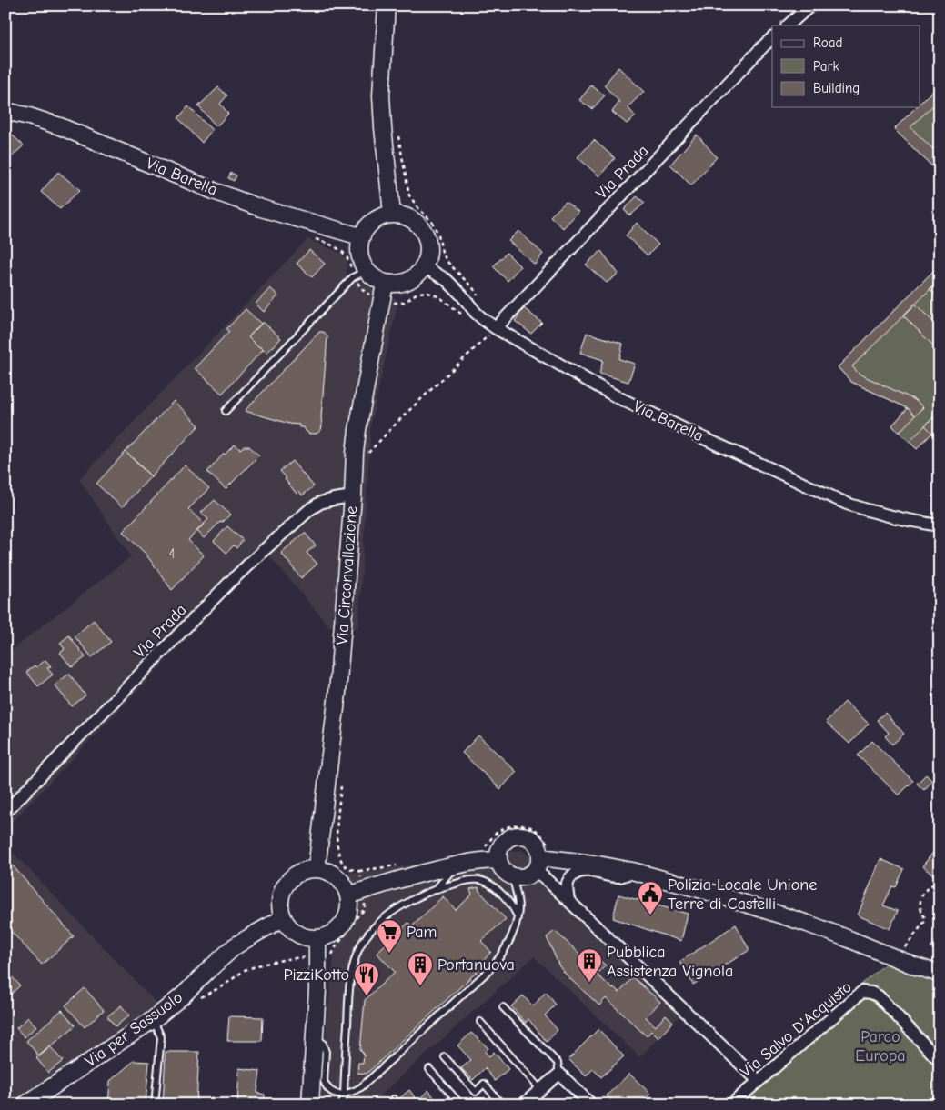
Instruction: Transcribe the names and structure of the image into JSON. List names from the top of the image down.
{
  "streets": {
    "main road": ["Via Barella", "Via Circonvallazione", "Via per Sassuolo"],
    "street": ["Via Prada", "Via Salvo D'Acquisto"]
  },
  "crossings": [
    ["Via Prada", "Via Barella"],
    ["Via Prada", "Via Circonvallazione"],
    ["Via Barella", "Via Circonvallazione"],
    ["Via Circonvallazione", "Via per Sassuolo"]
  ],
  "parks": ["Parco Europa"],
  "places": {
    "public building": ["Polizia Locale Unione Terre di Castelli"],
    "supermarket": ["Pam"],
    "building": ["Pubblica Assistenza Vignola", "Portanuova"],
    "restaurant": ["PizziKotto"]
  },
  "house_numbers": ["4"],
  "legend": ["Road", "Park", "Building"]
}
